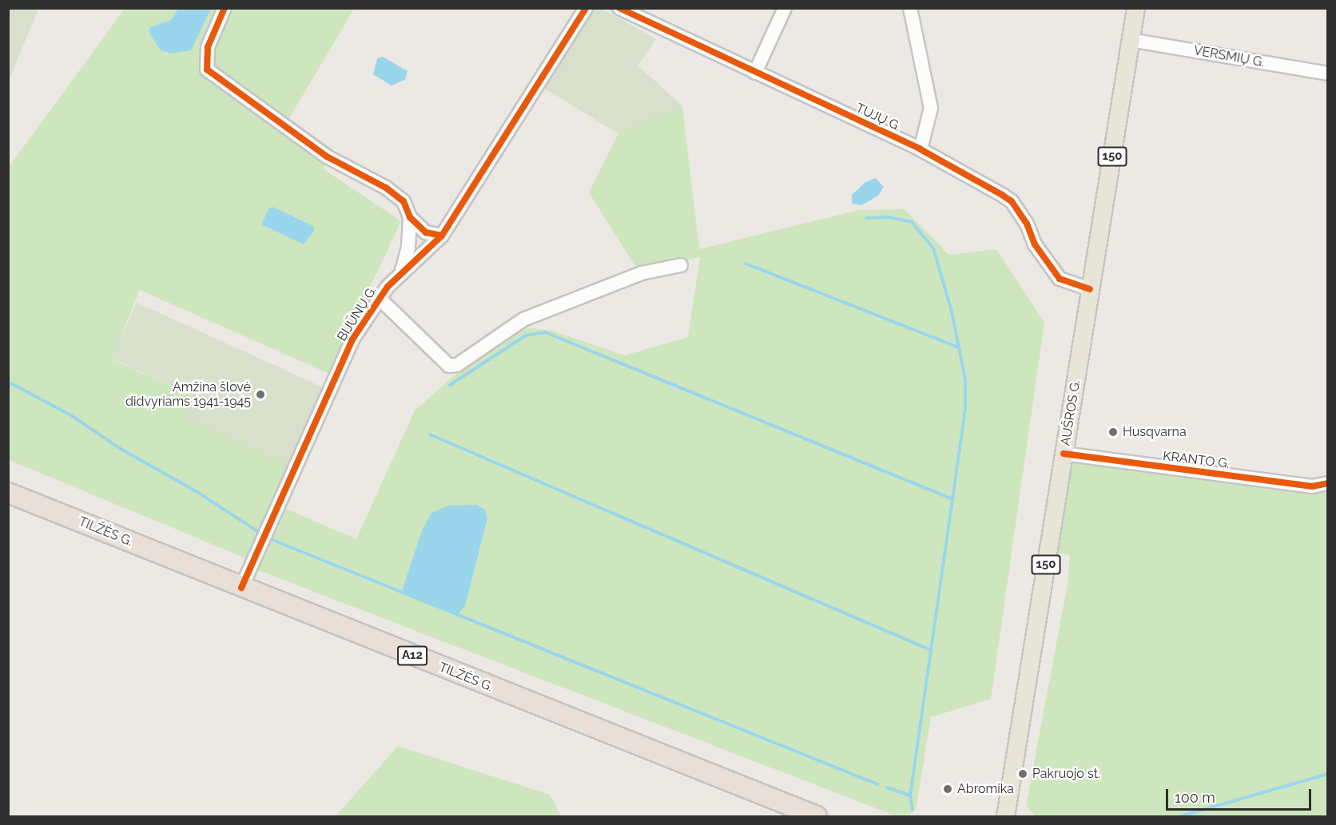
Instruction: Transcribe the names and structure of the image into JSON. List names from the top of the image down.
{
  "streets": {
    "highway": ["TILŽĖS G.", "A12"],
    "main road": ["150", "AUŠROS G."],
    "street": [
      "VERSMIŲ G.",
      "TUJŲ G.",
      "BIJŪNŲ G.",
      "KRANTO G."
    ]
  },
  "crossings": [
    ["VERSMIŲ G.", "AUŠROS G."],
    ["TUJŲ G.", "AUŠROS G."],
    ["BIJŪNŲ G.", "TILŽĖS G."],
    ["AUŠROS G.", "KRANTO G."]
  ],
  "places": [
    "Amžina šlovė didvyriams 1941-1945",
    "Husqvarna",
    "Pakruojo st.",
    "Abromika"
  ],
  "scale_bar": "100 m"
}
